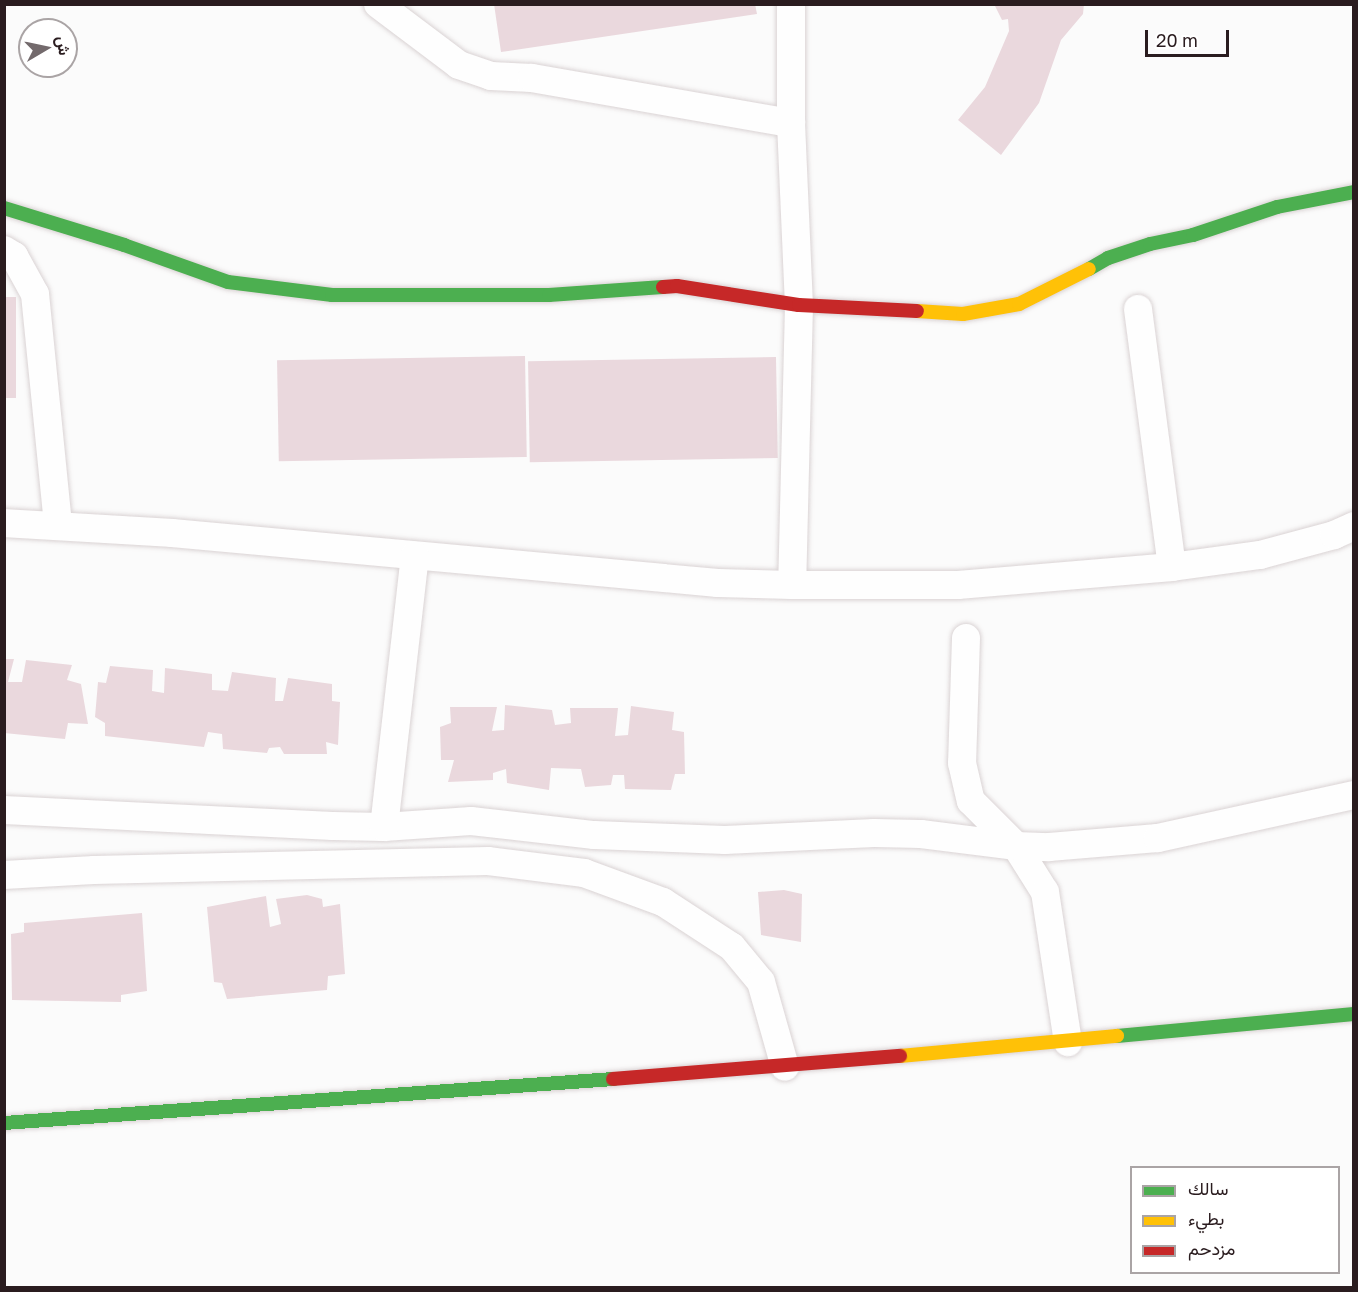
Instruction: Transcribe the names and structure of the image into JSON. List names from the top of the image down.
{
  "legend": ["سالك", "بطيء", "مزدحم"],
  "scale_bar": "20 m",
  "north": "right"
}
